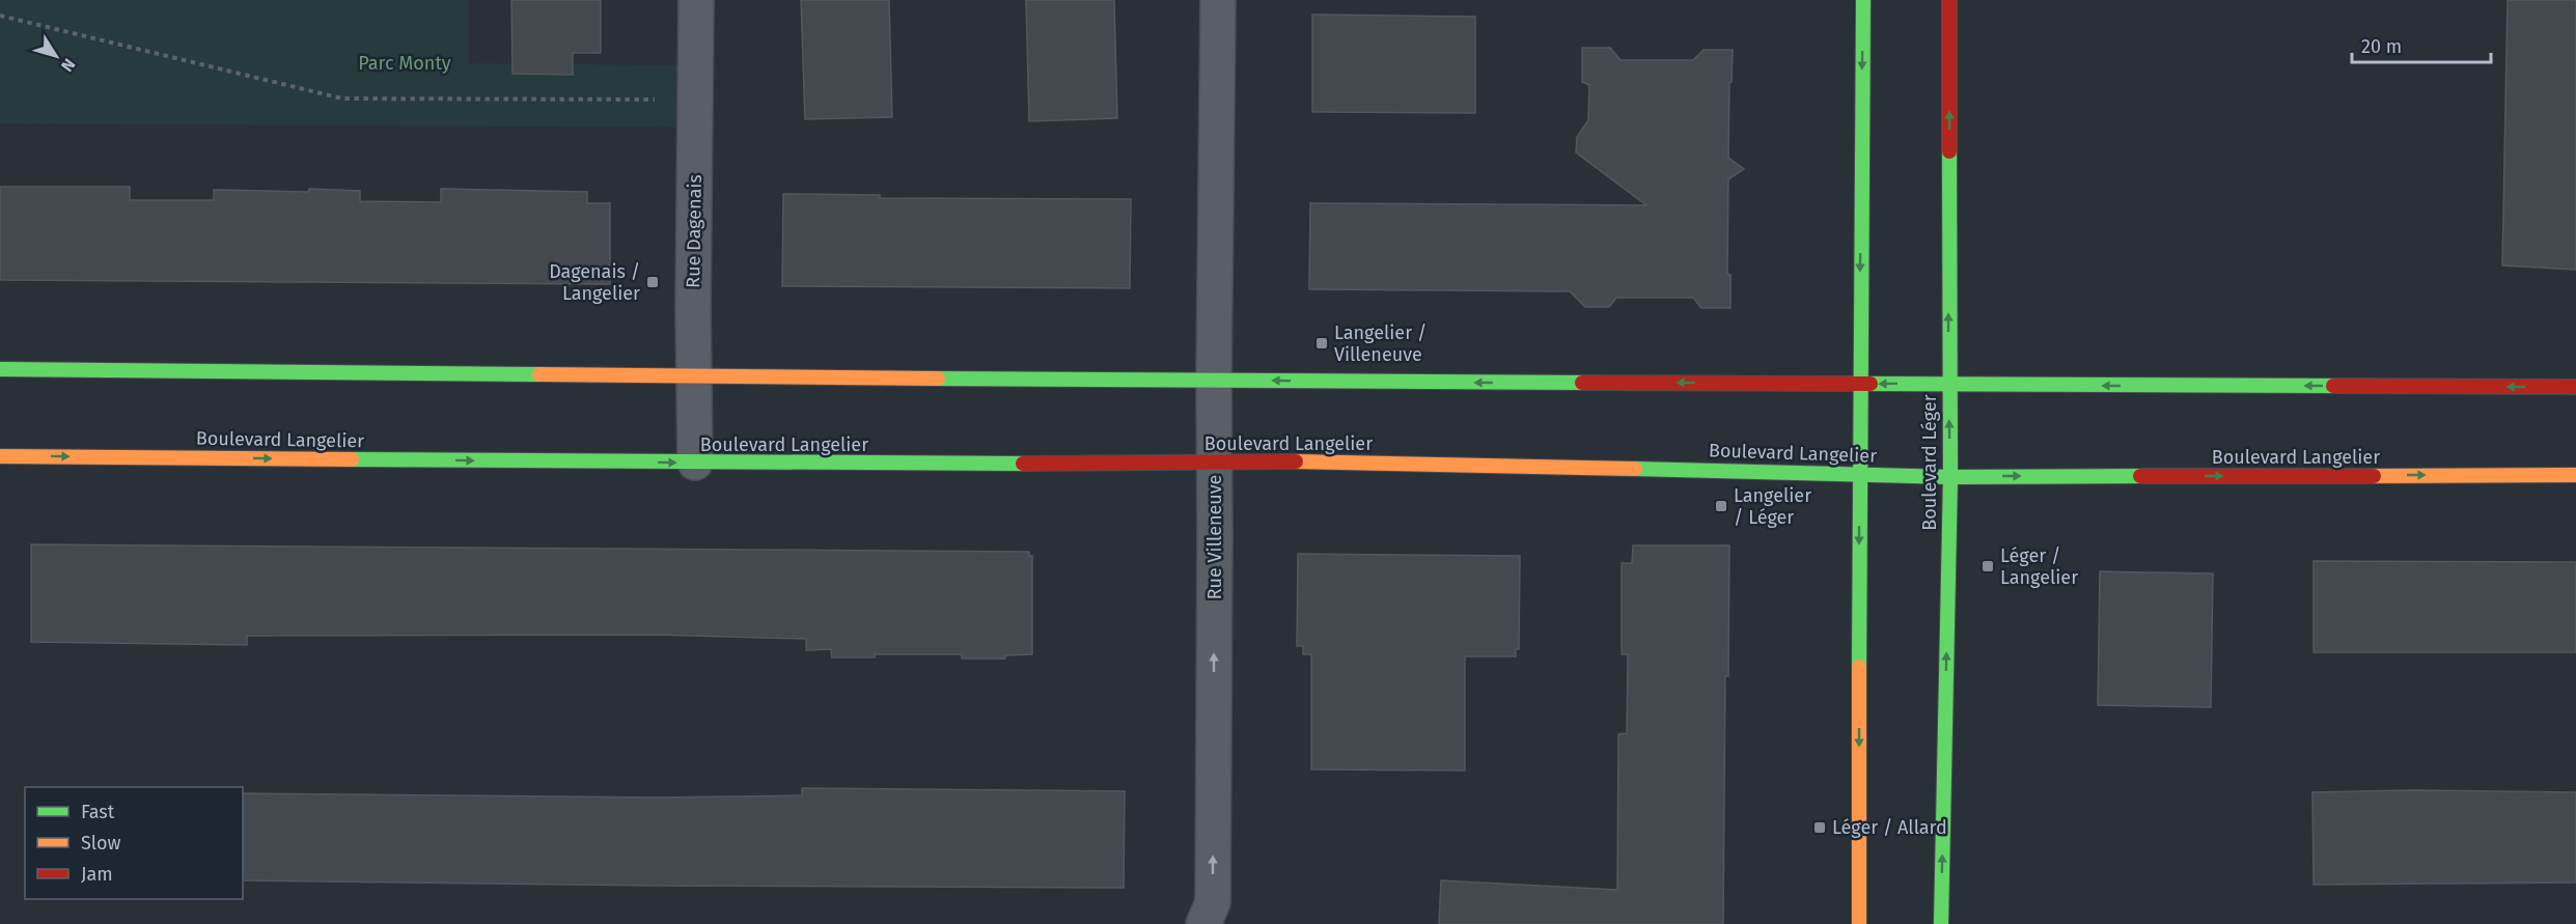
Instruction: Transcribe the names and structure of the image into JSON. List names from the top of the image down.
{
  "streets": {
    "main road": ["Boulevard Langelier", "Boulevard Léger"],
    "street": ["Rue Dagenais", "Rue Villeneuve"]
  },
  "crossings": [
    ["Rue Dagenais", "Boulevard Langelier"],
    ["Boulevard Langelier", "Boulevard Léger"],
    ["Boulevard Langelier", "Rue Villeneuve"]
  ],
  "one_way": ["Rue Villeneuve"],
  "parks": ["Parc Monty"],
  "places": {
    "transit": [
      "Dagenais / Langelier",
      "Langelier / Villeneuve",
      "Langelier / Léger",
      "Léger / Langelier",
      "Léger / Allard"
    ]
  },
  "legend": ["Fast", "Slow", "Jam"],
  "scale_bar": "20 m",
  "north": "bottom right"
}
